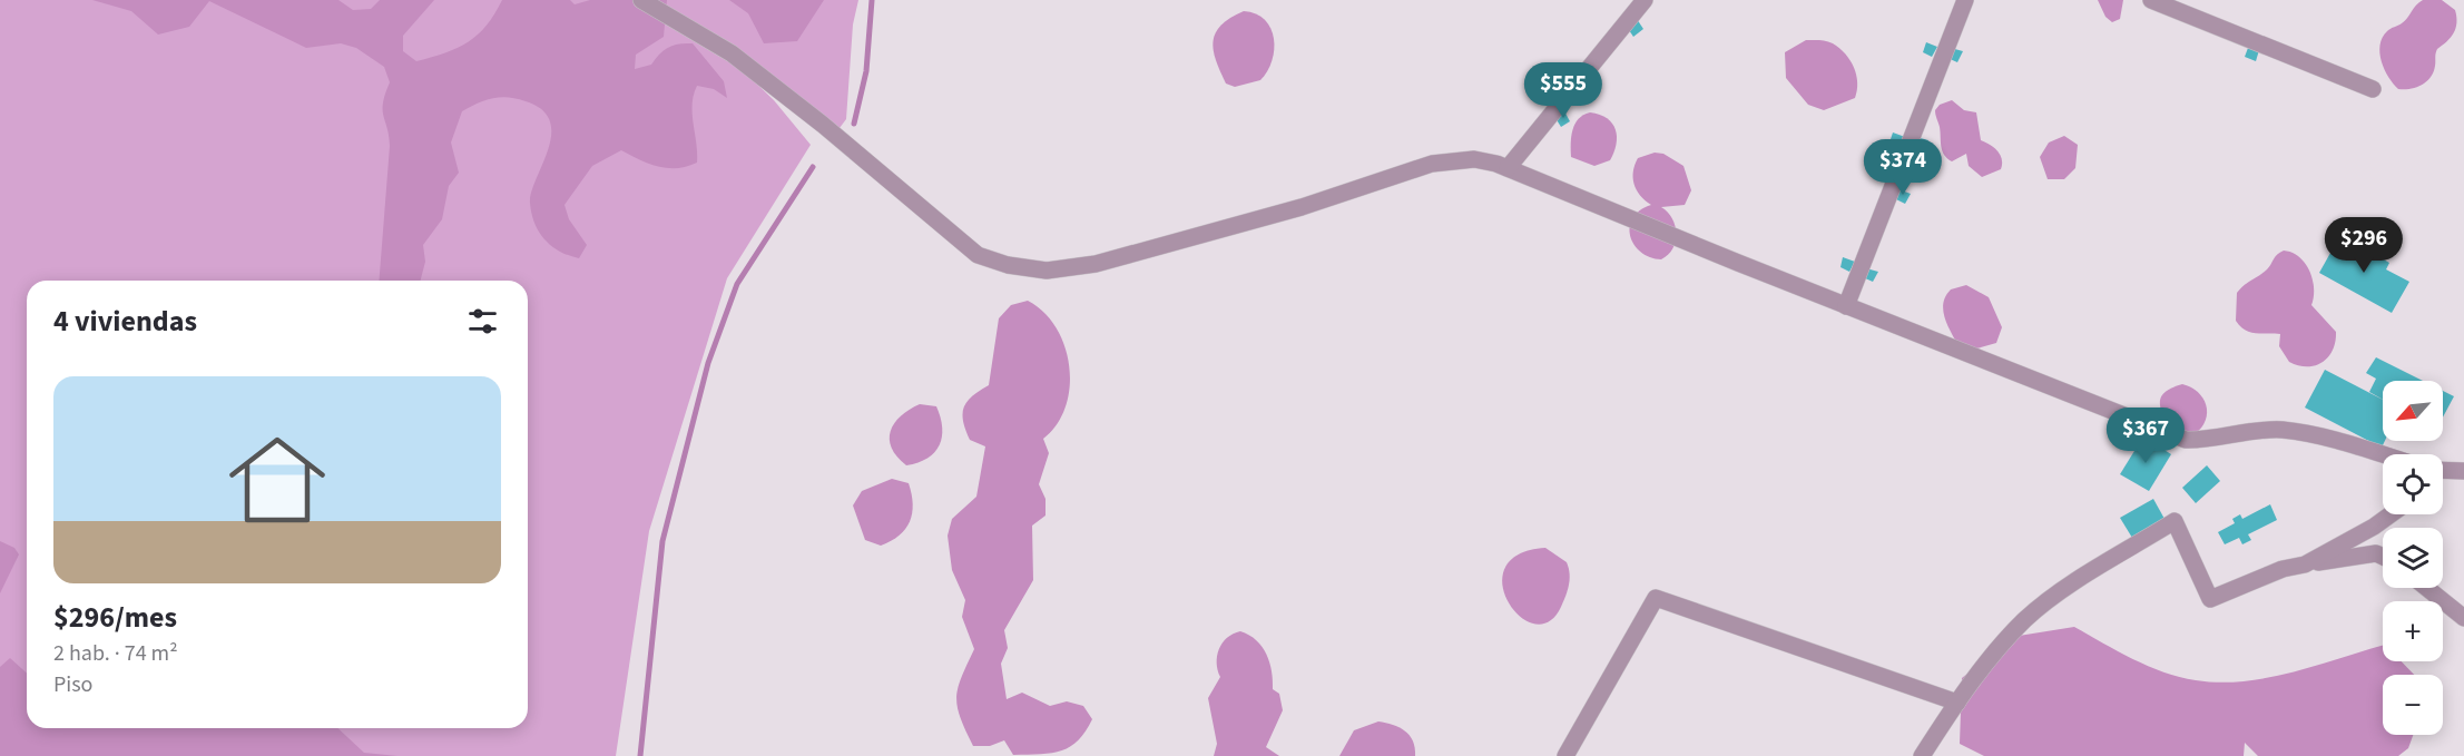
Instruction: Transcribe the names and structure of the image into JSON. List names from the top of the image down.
{
  "north": "bottom left",
  "page": {
    "price": [
      "$555",
      "$374",
      "$296",
      "$367"
    ],
    "heading": "4 viviendas",
    "list": [
      {
        "name": "$296/mes",
        "note": "2 hab. · 74 m² · Piso"
      }
    ],
    "map_buttons": ["+", "−"]
  }
}
